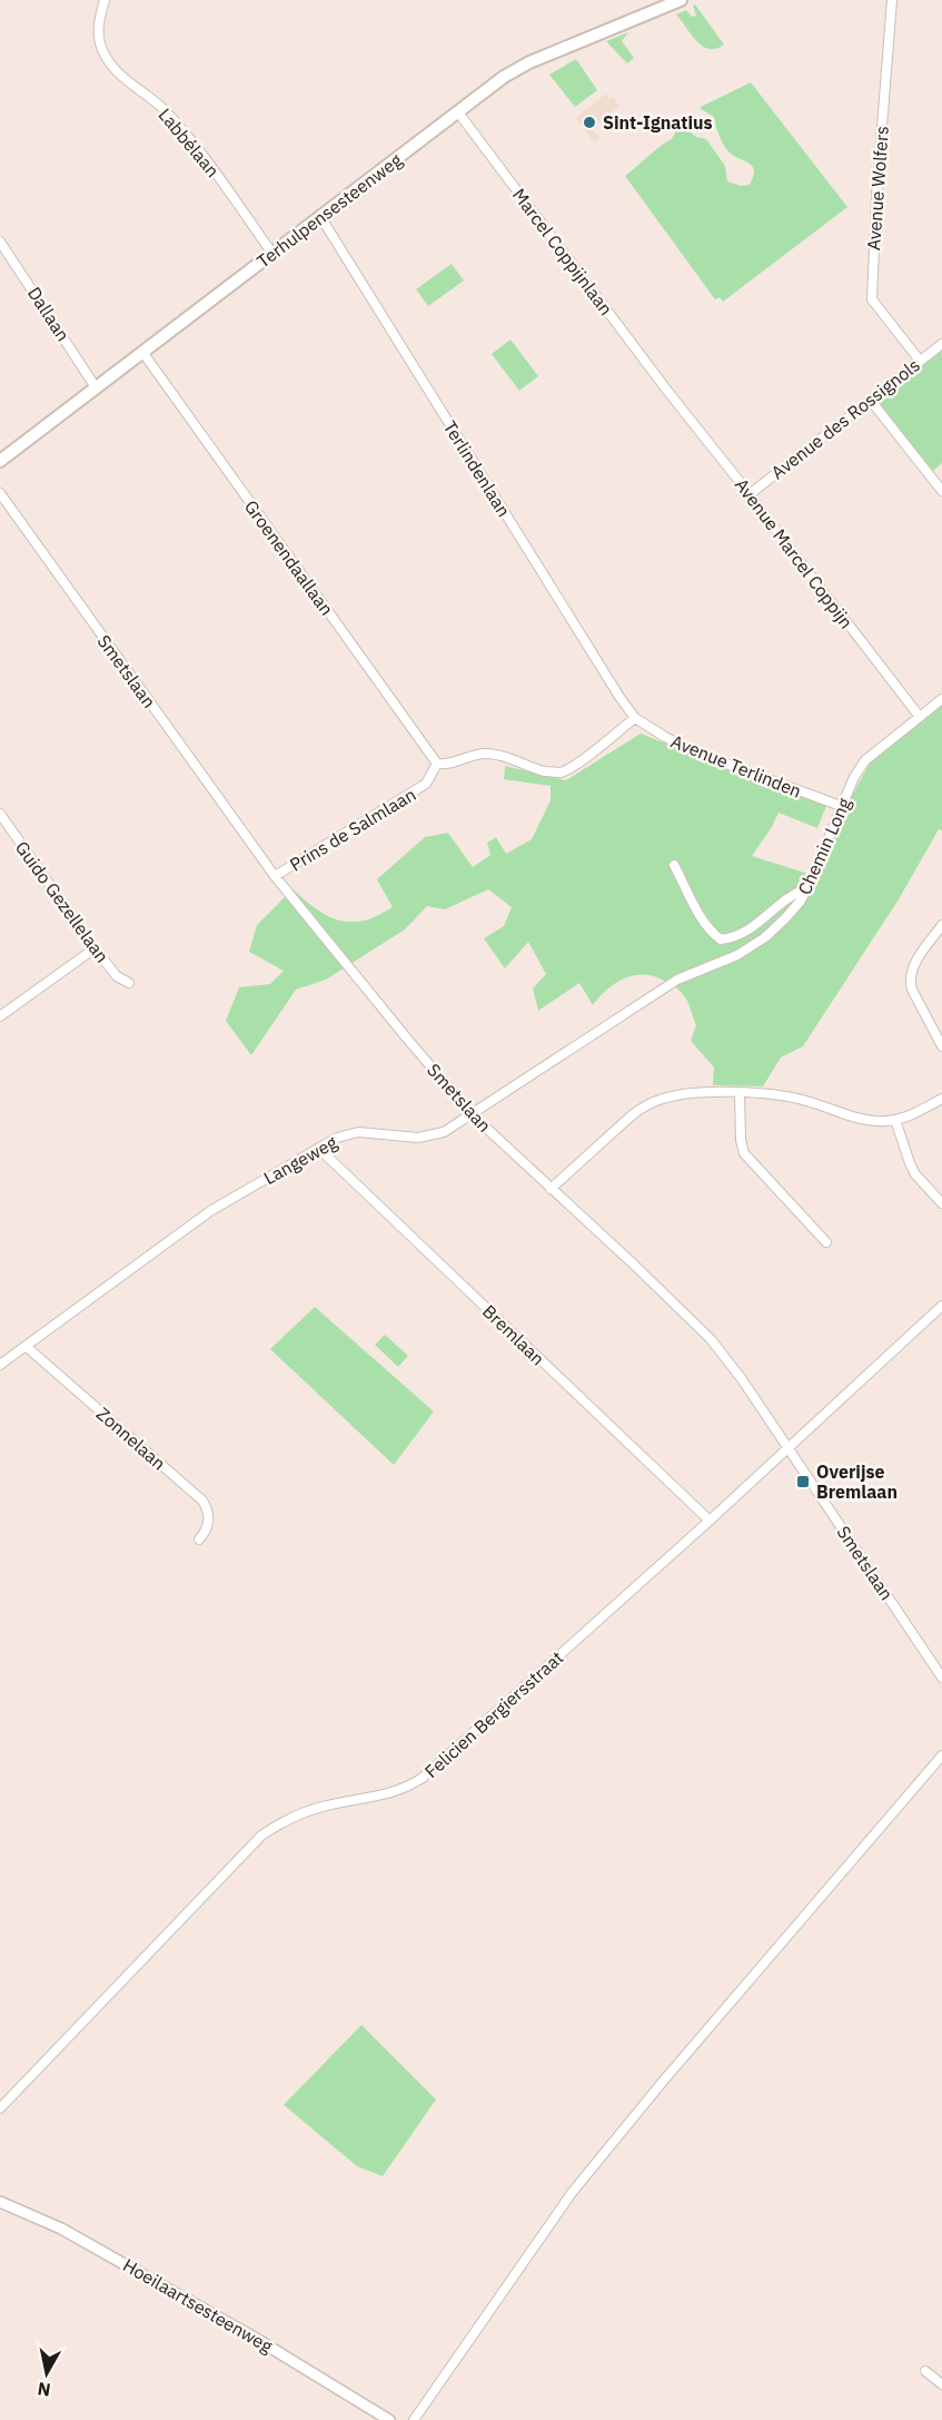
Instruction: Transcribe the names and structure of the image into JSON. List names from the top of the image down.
{
  "streets": {
    "main road": ["Terhulpensesteenweg"],
    "street": [
      "Labbélaan",
      "Avenue Wolfers",
      "Marcel Coppijnlaan",
      "Dallaan",
      "Avenue des Rossignols",
      "Terlindenlaan",
      "Avenue Marcel Coppijn",
      "Groenendaallaan",
      "Smetslaan",
      "Avenue Terlinden",
      "Prins de Salmlaan",
      "Chemin Long",
      "Guido Gezellelaan",
      "Langeweg",
      "Bremlaan",
      "Zonnelaan",
      "Felicien Bergiersstraat",
      "Hoeilaartsesteenweg"
    ]
  },
  "crossings": [
    ["Labbélaan", "Terhulpensesteenweg"],
    ["Avenue Wolfers", "Avenue des Rossignols"],
    ["Terhulpensesteenweg", "Marcel Coppijnlaan"],
    ["Terhulpensesteenweg", "Dallaan"],
    ["Terhulpensesteenweg", "Terlindenlaan"],
    ["Terhulpensesteenweg", "Groenendaallaan"],
    ["Marcel Coppijnlaan", "Avenue Marcel Coppijn"],
    ["Avenue des Rossignols", "Avenue Marcel Coppijn"],
    ["Terlindenlaan", "Avenue Terlinden"],
    ["Avenue Marcel Coppijn", "Chemin Long"],
    ["Groenendaallaan", "Prins de Salmlaan"],
    ["Smetslaan", "Prins de Salmlaan"],
    ["Smetslaan", "Langeweg"],
    ["Smetslaan", "Felicien Bergiersstraat"],
    ["Avenue Terlinden", "Chemin Long"],
    ["Chemin Long", "Langeweg"],
    ["Langeweg", "Bremlaan"],
    ["Langeweg", "Zonnelaan"],
    ["Bremlaan", "Felicien Bergiersstraat"]
  ],
  "places": {
    "other": ["Sint-Ignatius"],
    "transit": ["Overijse Bremlaan"]
  },
  "north": "bottom"
}
